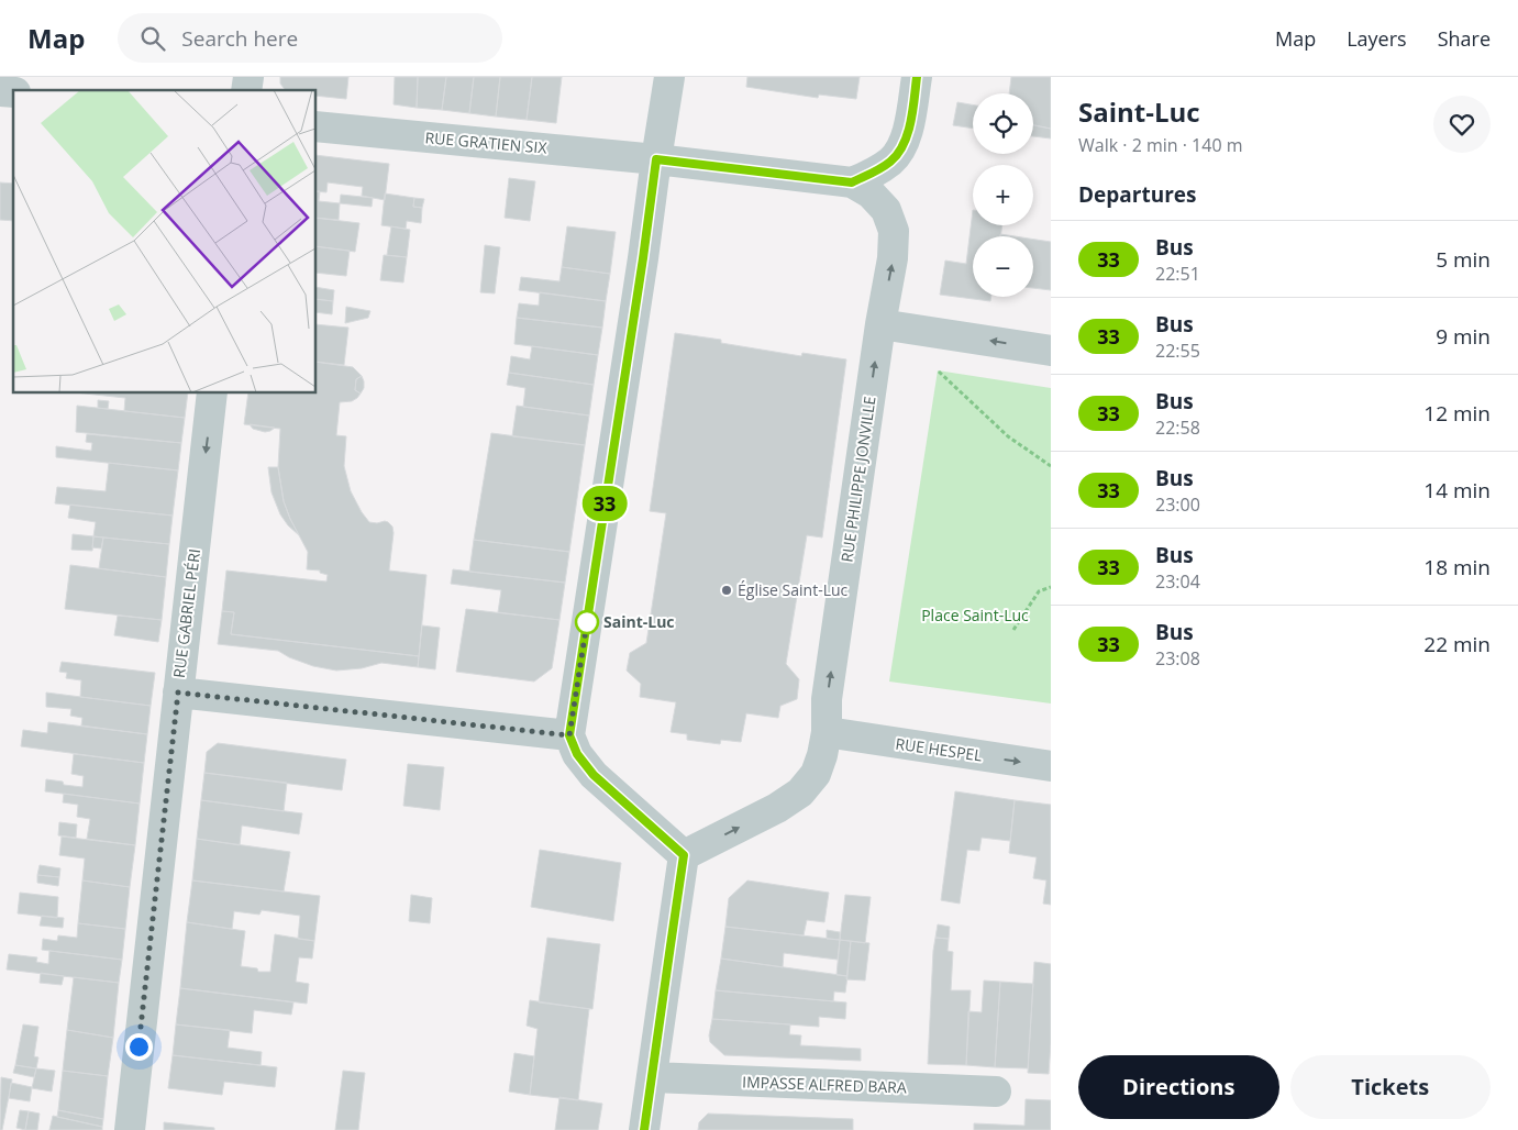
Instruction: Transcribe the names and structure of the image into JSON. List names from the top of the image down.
{
  "streets": {
    "street": [
      "RUE GRATIEN SIX",
      "RUE PHILIPPE JONVILLE",
      "RUE GABRIEL PÉRI",
      "RUE HESPEL",
      "IMPASSE ALFRED BARA"
    ]
  },
  "crossings": [
    ["RUE GRATIEN SIX", "RUE PHILIPPE JONVILLE"],
    ["RUE PHILIPPE JONVILLE", "RUE HESPEL"]
  ],
  "one_way": ["RUE GABRIEL PÉRI", "RUE HESPEL"],
  "parks": ["Place Saint-Luc"],
  "places": ["Église Saint-Luc", "Saint-Luc"],
  "lines": ["bus line 33"],
  "page": {
    "header": "Map",
    "search": "Search here",
    "nav": ["Map", "Layers", "Share"],
    "on_map": "33",
    "heading": [
      ["Saint-Luc", "Walk · 2 min · 140 m"],
      "Departures"
    ],
    "map_buttons": ["+", "−"],
    "list": [
      {
        "mark": "33",
        "name": "Bus",
        "note": "22:51",
        "value": "5 min"
      },
      {
        "mark": "33",
        "name": "Bus",
        "note": "22:55",
        "value": "9 min"
      },
      {
        "mark": "33",
        "name": "Bus",
        "note": "22:58",
        "value": "12 min"
      },
      {
        "mark": "33",
        "name": "Bus",
        "note": "23:00",
        "value": "14 min"
      },
      {
        "mark": "33",
        "name": "Bus",
        "note": "23:04",
        "value": "18 min"
      },
      {
        "mark": "33",
        "name": "Bus",
        "note": "23:08",
        "value": "22 min"
      }
    ],
    "buttons": ["Directions", "Tickets"]
  }
}
